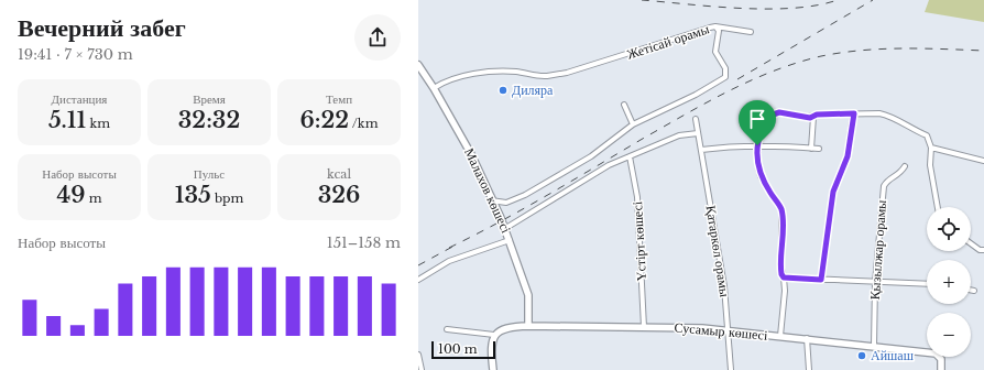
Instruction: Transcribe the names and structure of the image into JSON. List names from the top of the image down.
{
  "streets": {
    "main road": ["Малахов көшесі", "Сусамыр көшесі"],
    "street": [
      "Жетісай орамы",
      "Үстірт көшесі",
      "Қызылжар орамы",
      "Қатаркөл орамы"
    ]
  },
  "crossings": [
    ["Жетісай орамы", "Малахов көшесі"],
    ["Малахов көшесі", "Сусамыр көшесі"],
    ["Үстірт көшесі", "Сусамыр көшесі"],
    ["Қызылжар орамы", "Сусамыр көшесі"],
    ["Қатаркөл орамы", "Сусамыр көшесі"]
  ],
  "places": ["Диляра", "Айшаш"],
  "scale_bar": "100 m",
  "page": {
    "heading": ["Вечерний забег", "19:41 · 7 × 730 m"],
    "stats": [
      ["Дистанция", "5.11 km"],
      ["Время", "32:32"],
      ["Темп", "6:22 /km"],
      ["Набор высоты", "49 m"],
      ["Пульс", "135 bpm"],
      ["kcal", "326"]
    ],
    "map_buttons": ["+", "−"],
    "chart": ["Набор высоты", "151–158 m"],
    "scale": "100 m"
  }
}
